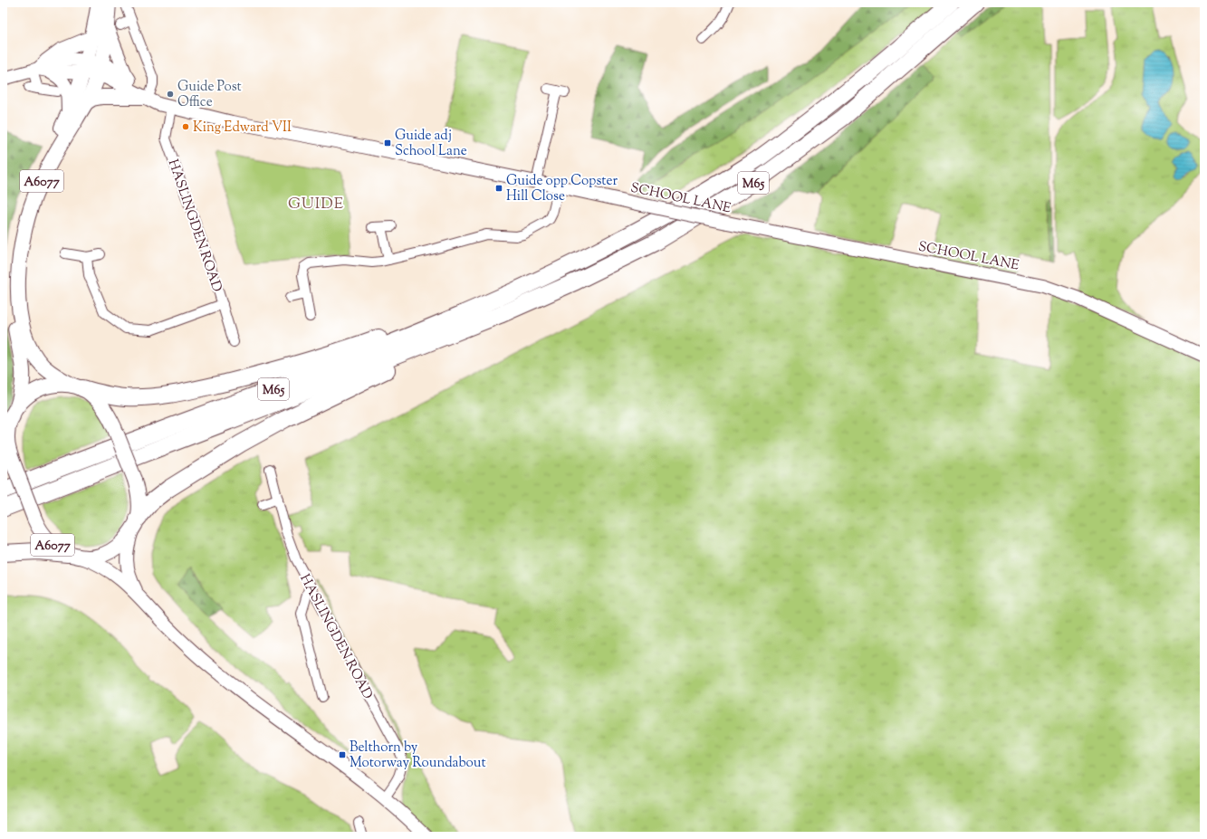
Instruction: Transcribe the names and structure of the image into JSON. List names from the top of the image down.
{
  "streets": {
    "highway": ["A6077", "M65"],
    "main road": ["SCHOOL LANE"],
    "street": ["HASLINGDEN ROAD"]
  },
  "crossings": [
    ["A6077", "SCHOOL LANE"],
    ["SCHOOL LANE", "HASLINGDEN ROAD"]
  ],
  "districts": ["GUIDE"],
  "places": {
    "other": ["Guide Post Office", "King Edward VII"],
    "transit": ["Guide adj School Lane", "Guide opp Copster Hill Close", "Belthorn by Motorway Roundabout"]
  }
}
